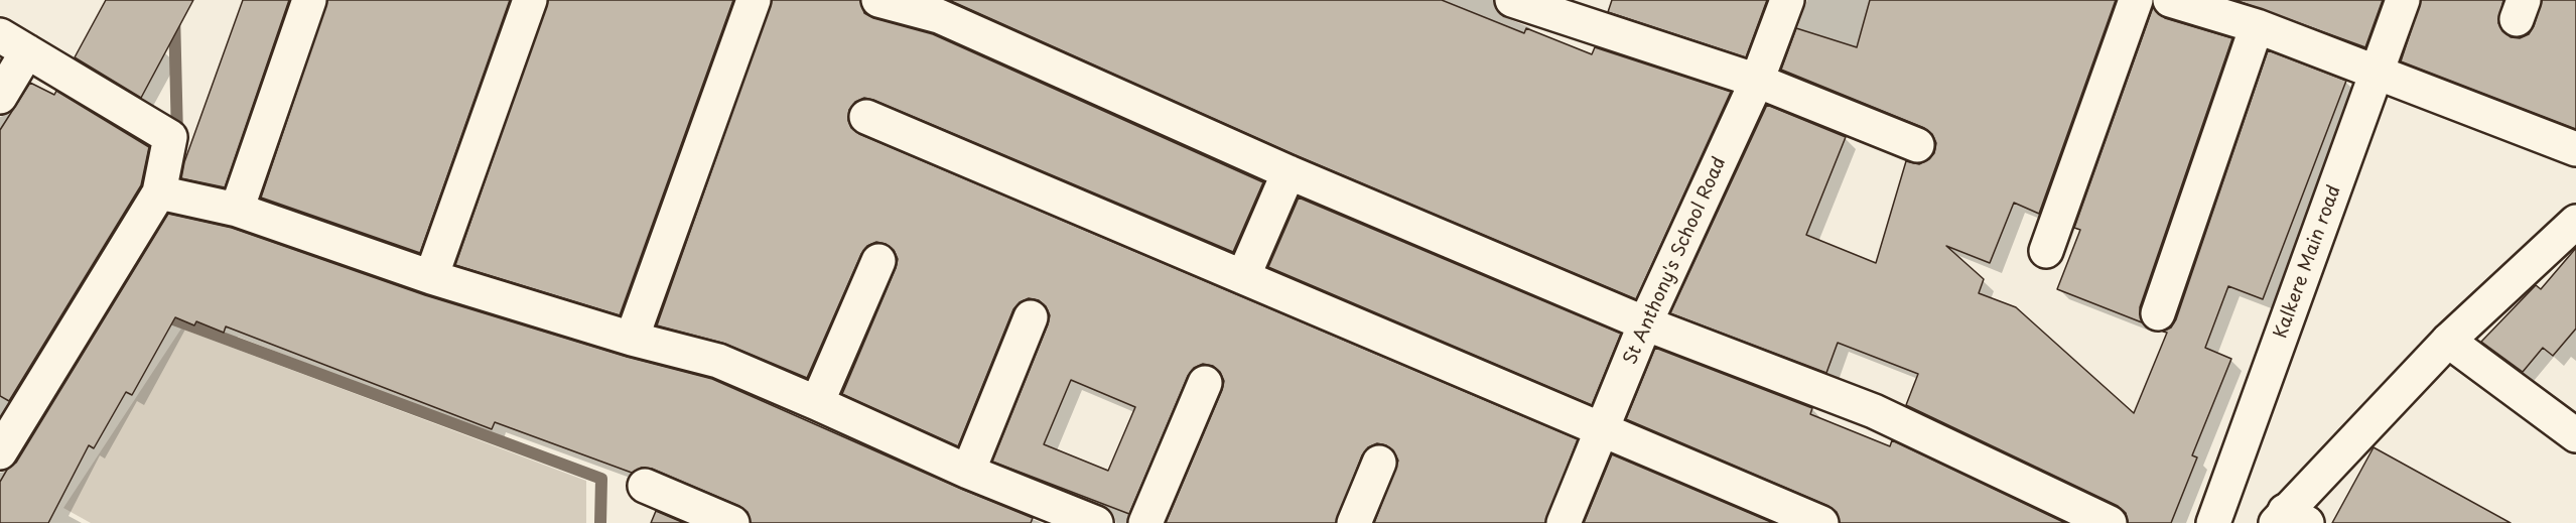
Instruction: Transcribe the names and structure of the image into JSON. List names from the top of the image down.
{
  "streets": {
    "street": ["St Anthony's School Road", "Kalkere Main road"]
  }
}
